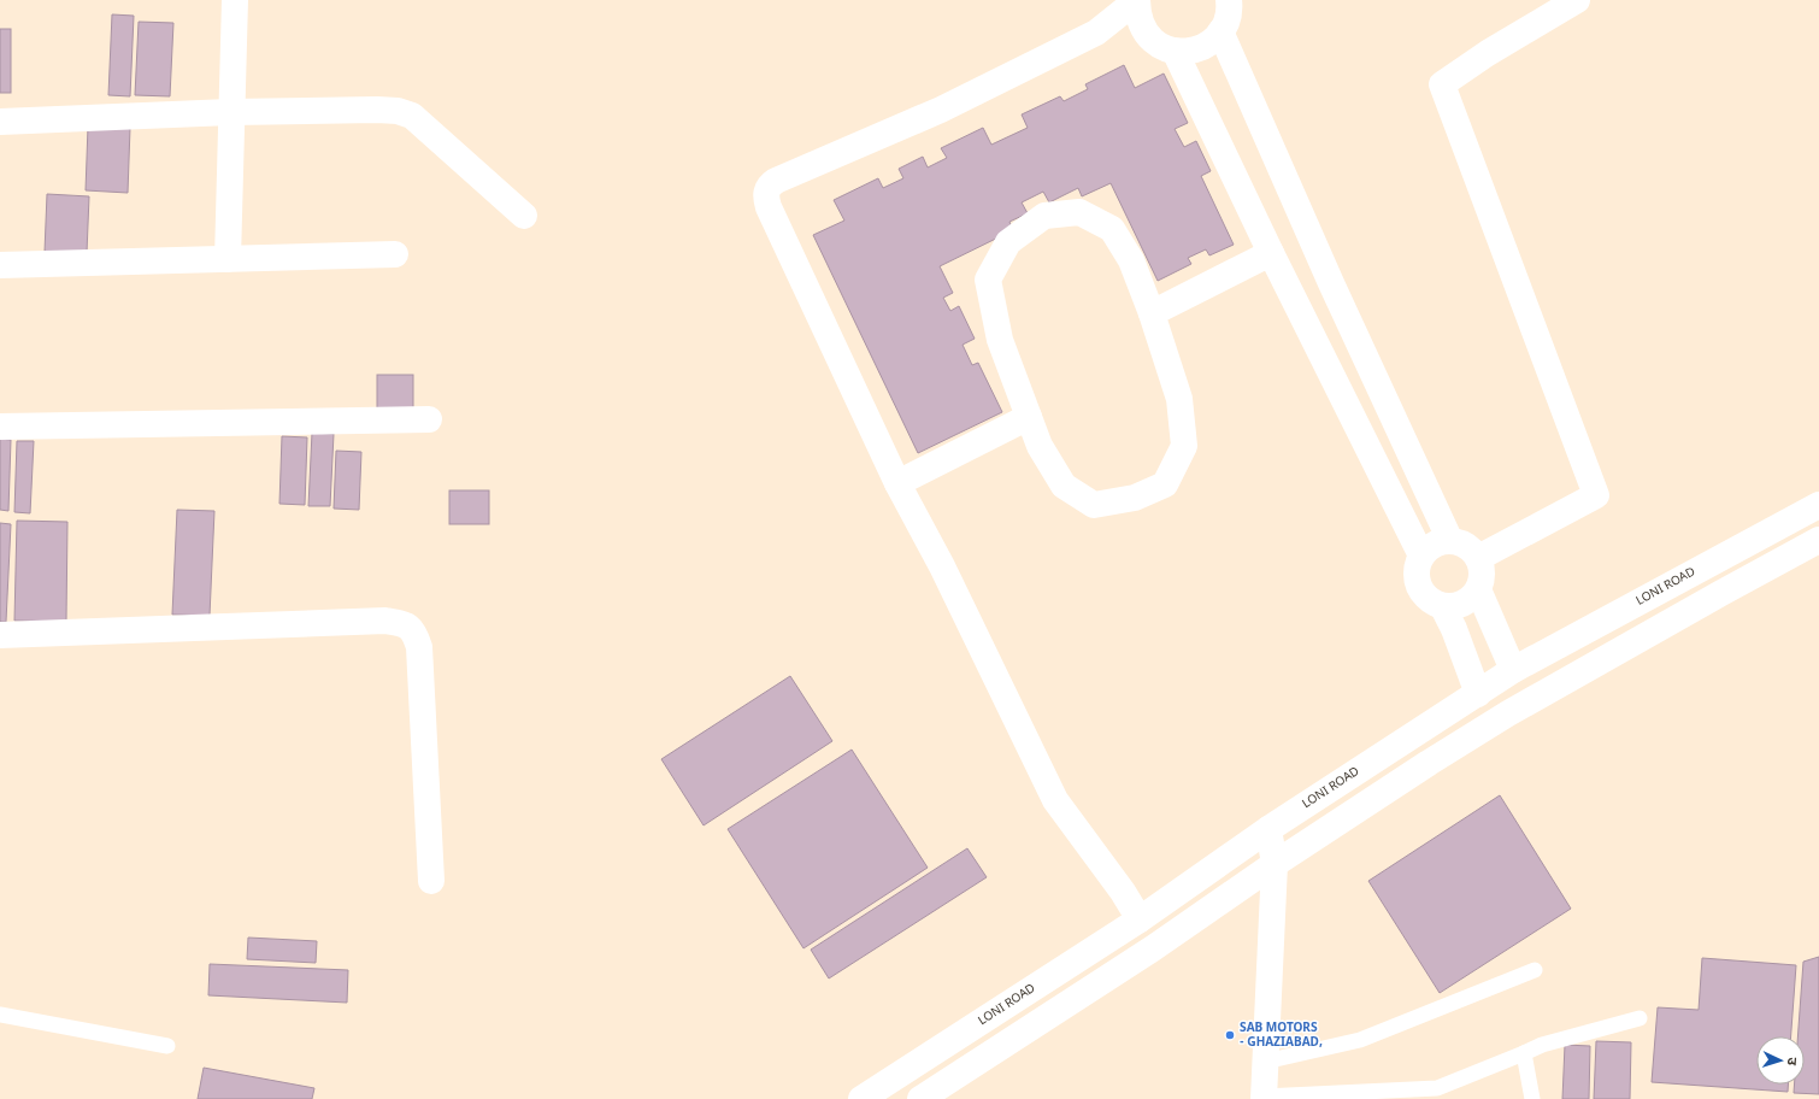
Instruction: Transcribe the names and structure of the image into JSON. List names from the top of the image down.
{
  "streets": {
    "street": ["LONI ROAD"]
  },
  "places": ["SAB MOTORS - GHAZIABAD,"],
  "north": "right"
}
